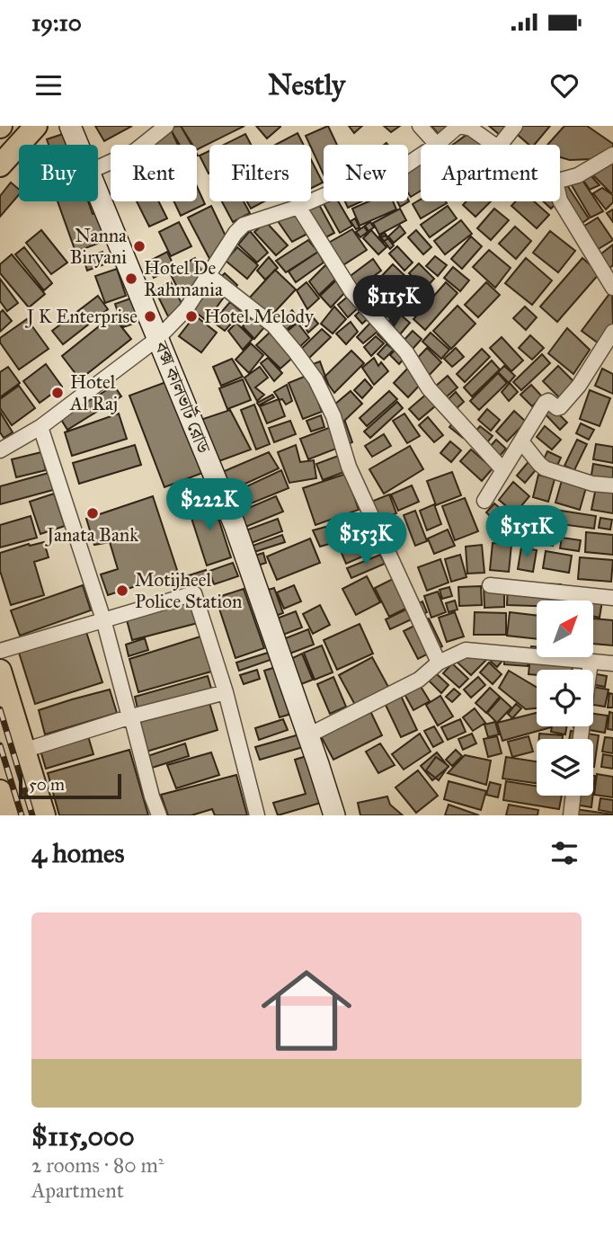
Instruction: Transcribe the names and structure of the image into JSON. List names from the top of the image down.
{
  "streets": {
    "street": ["বক্স কালভার্ট রোড"]
  },
  "places": [
    "Nanna Biryani",
    "Hotel De Rahmania",
    "J K Enterprise",
    "Hotel Melody",
    "Hotel Al Raj",
    "Janata Bank",
    "Motijheel Police Station"
  ],
  "scale_bar": "50 m",
  "north": "top right",
  "page": {
    "status": "19:10",
    "header": "Nestly",
    "chip": [
      "Buy",
      "Rent",
      "Filters",
      "New",
      "Apartment"
    ],
    "price": [
      "$115K",
      "$222K",
      "$151K",
      "$153K"
    ],
    "scale": "50 m",
    "heading": "4 homes",
    "list": [
      {
        "name": "$115,000",
        "note": "2 rooms · 80 m² · Apartment"
      }
    ]
  }
}
